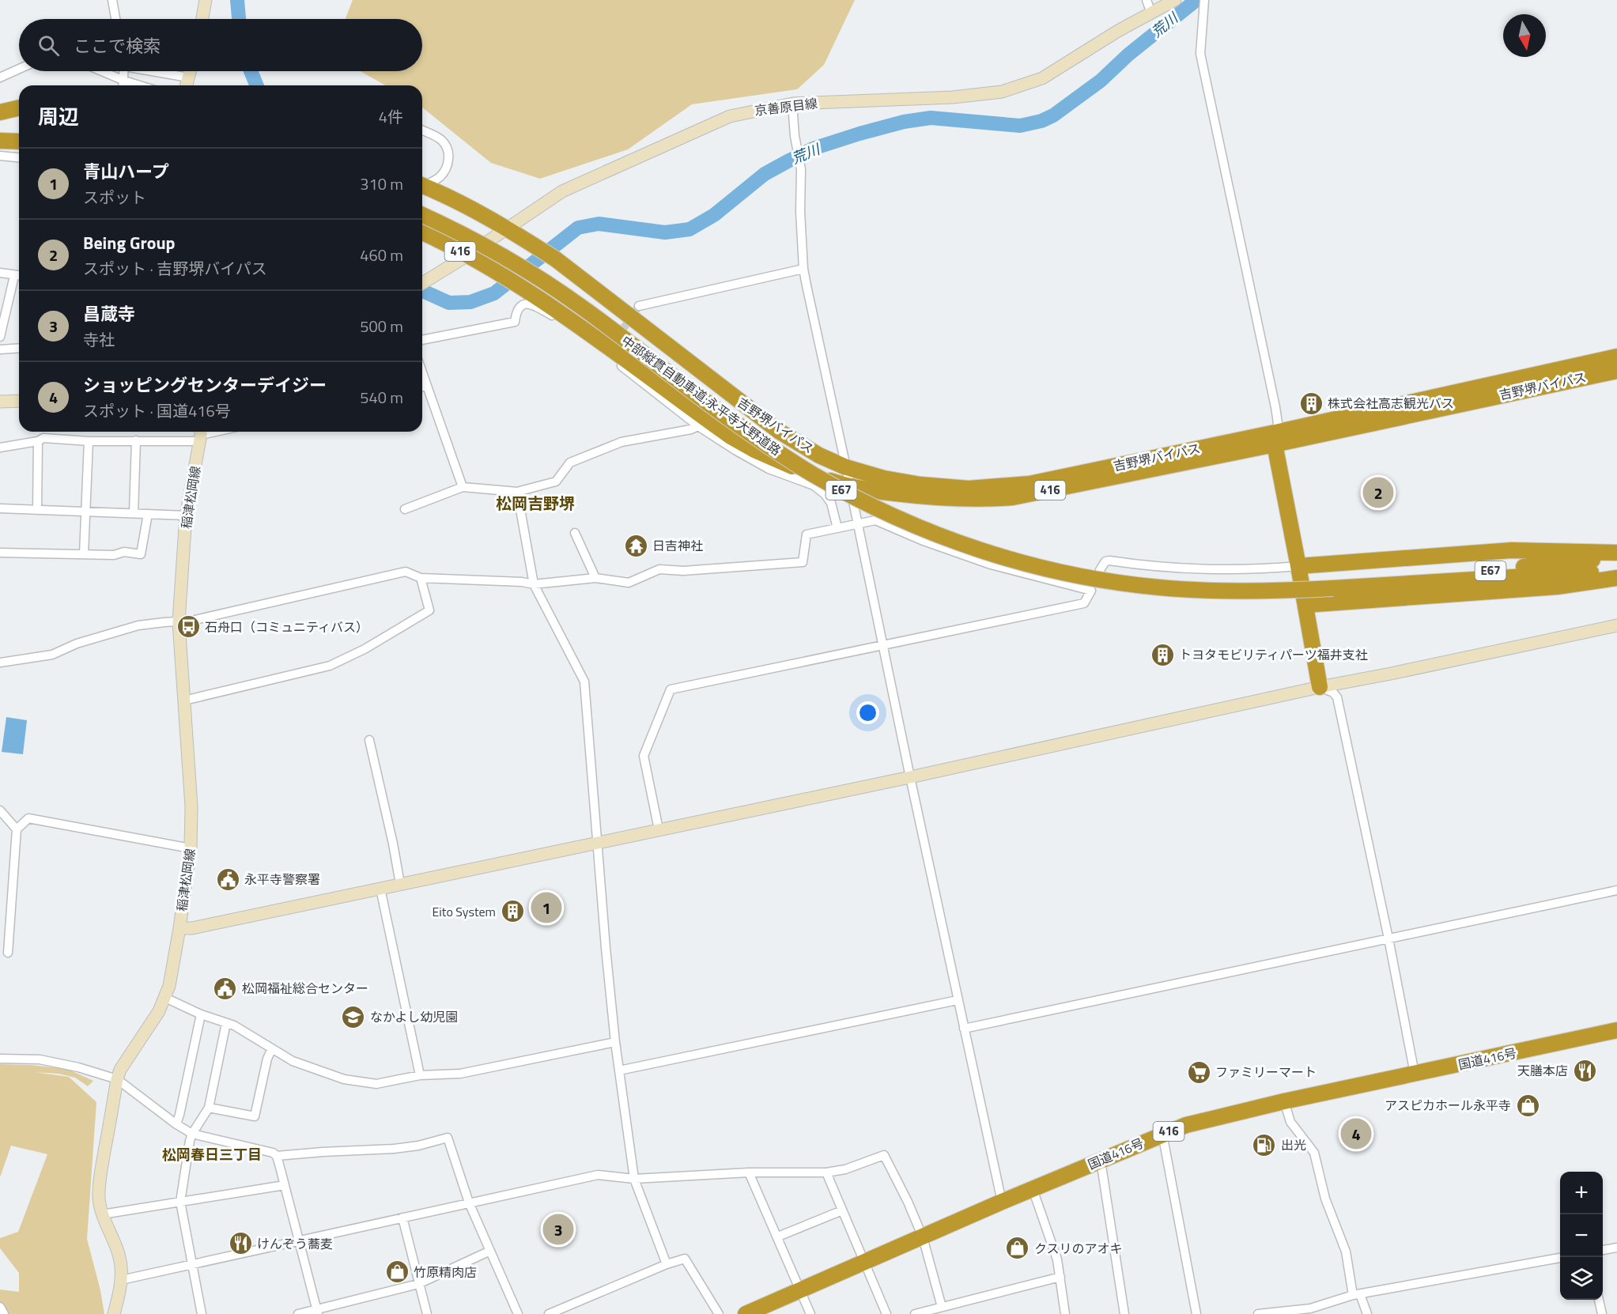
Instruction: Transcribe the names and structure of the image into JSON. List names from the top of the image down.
{
  "streets": {
    "highway": [
      "416",
      "吉野堺バイパス",
      "中部縦貫自動車道;永平寺大野道路",
      "E67",
      "国道416号"
    ],
    "main road": ["京善原目線", "稲津松岡線"]
  },
  "crossings": [
    ["京善原目線", "吉野堺バイパス"]
  ],
  "districts": ["松岡吉野堺", "松岡春日三丁目"],
  "water": ["荒川"],
  "places": {
    "building": ["株式会社高志観光バス", "トヨタモビリティパーツ福井支社", "Eito System"],
    "temple": ["日吉神社"],
    "bus stop": ["石舟口（コミュニティバス）"],
    "public building": ["永平寺警察署", "松岡福祉総合センター"],
    "school or university": ["なかよし幼児園"],
    "restaurant": ["天膳本店", "けんぞう蕎麦"],
    "supermarket": ["ファミリーマート"],
    "shop": ["アスピカホール永平寺", "クスリのアオキ", "竹原精肉店"],
    "fuel station": ["出光"]
  },
  "north": "bottom",
  "page": {
    "search": "ここで検索",
    "heading": ["周辺", "4件"],
    "list": [
      {
        "mark": "1",
        "name": "青山ハープ",
        "note": "スポット",
        "value": "310 m"
      },
      {
        "mark": "2",
        "name": "Being Group",
        "note": "スポット · 吉野堺バイパス",
        "value": "460 m"
      },
      {
        "mark": "3",
        "name": "昌蔵寺",
        "note": "寺社",
        "value": "500 m"
      },
      {
        "mark": "4",
        "name": "ショッピングセンターデイジー",
        "note": "スポット · 国道416号",
        "value": "540 m"
      }
    ],
    "pins": [
      "2",
      "1",
      "4",
      "3"
    ],
    "map_buttons": ["+", "−"]
  }
}
